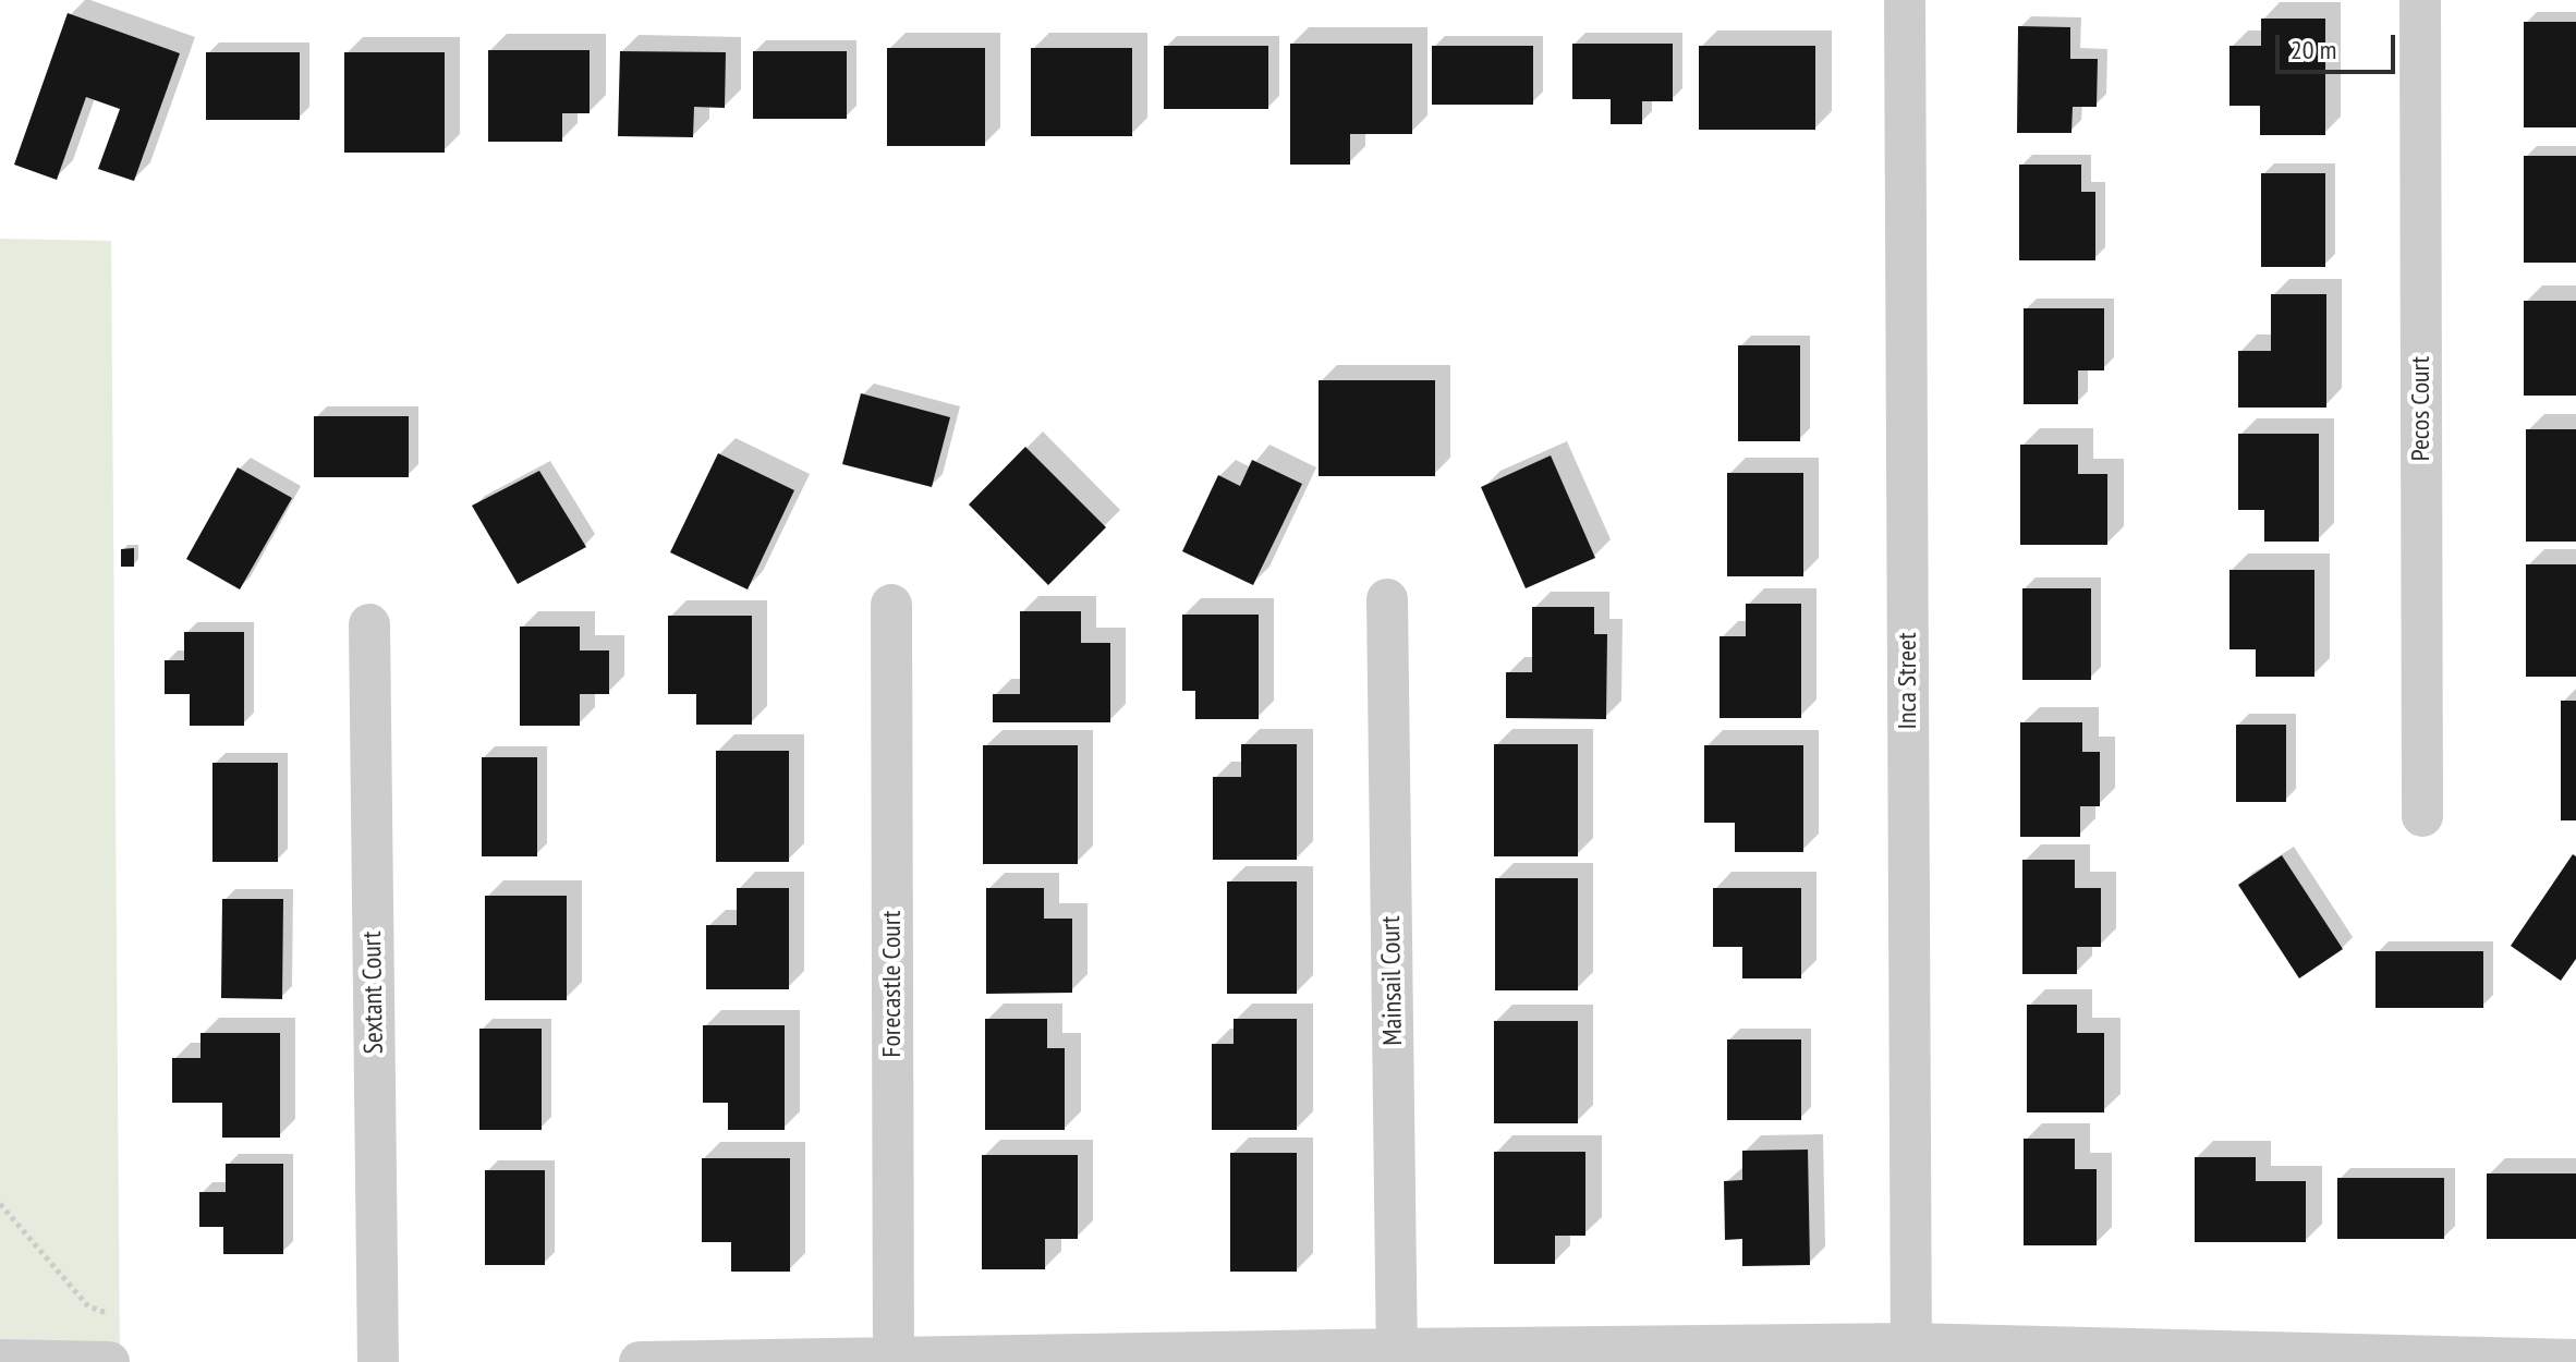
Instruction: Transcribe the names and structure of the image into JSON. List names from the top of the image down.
{
  "streets": {
    "street": [
      "Pecos Court",
      "Inca Street",
      "Mainsail Court",
      "Forecastle Court",
      "Sextant Court"
    ]
  },
  "scale_bar": "20 m"
}
